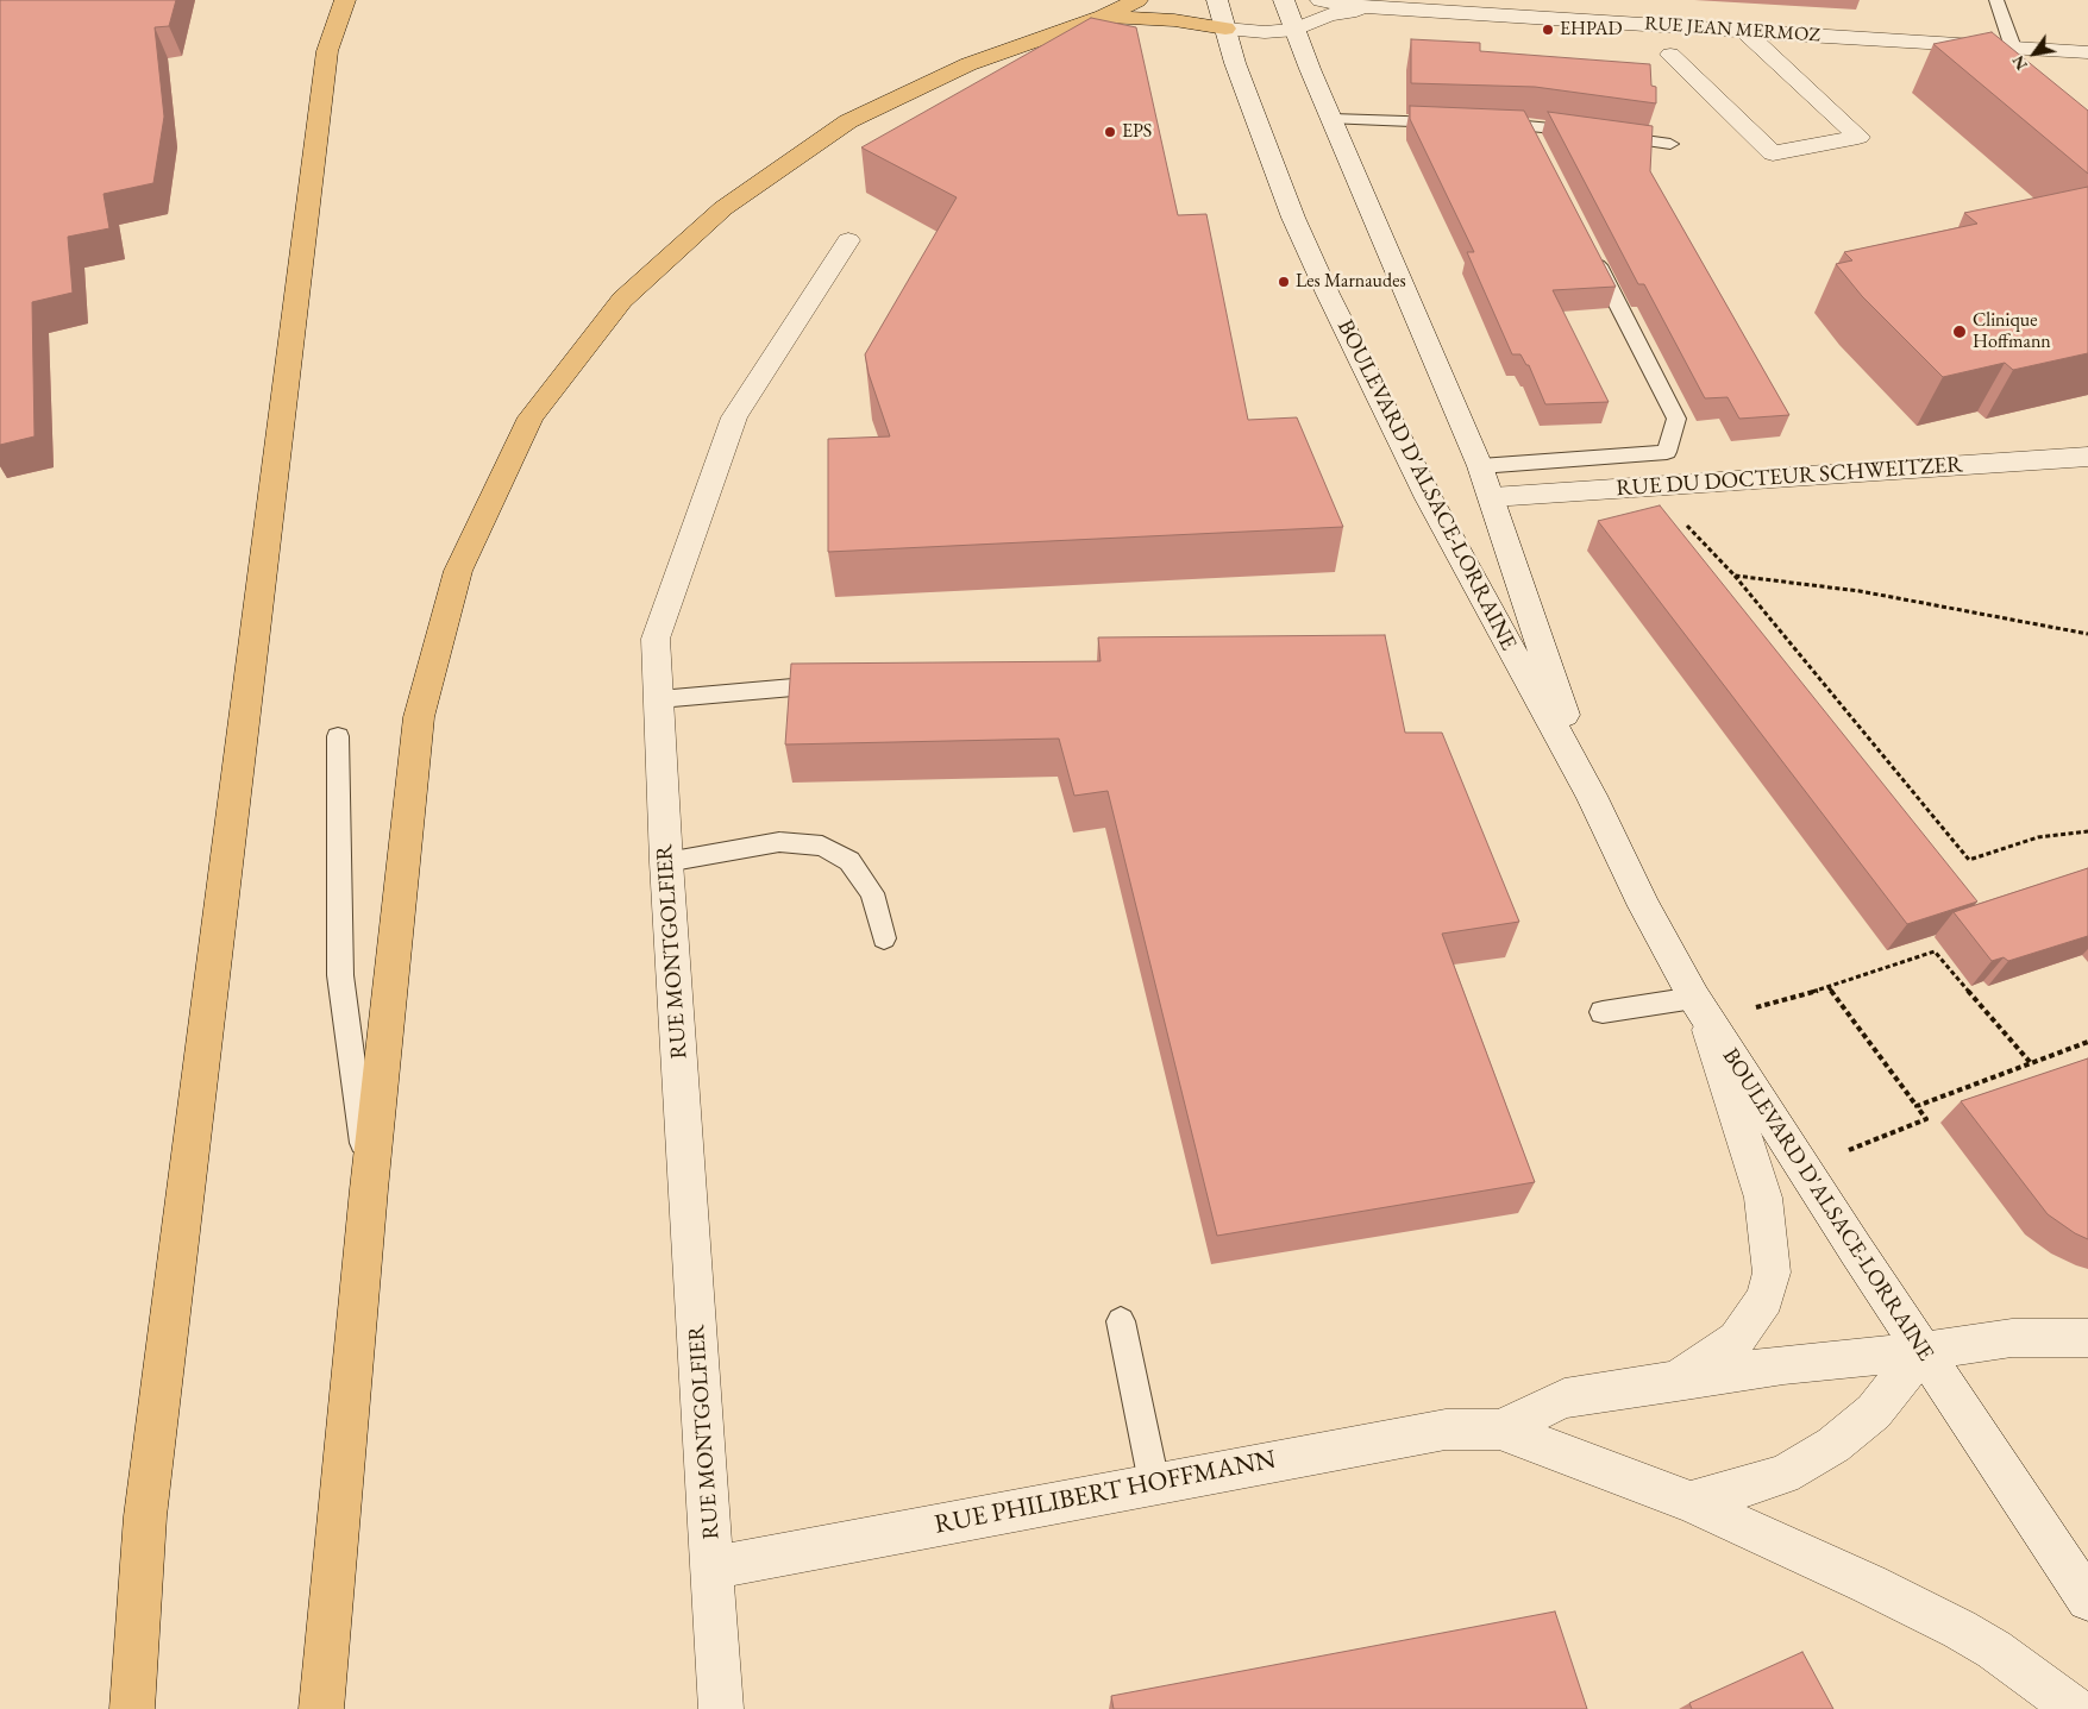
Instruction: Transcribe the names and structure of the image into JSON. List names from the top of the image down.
{
  "streets": {
    "street": [
      "RUE JEAN MERMOZ",
      "RUE DU DOCTEUR SCHWEITZER",
      "BOULEVARD D'ALSACE-LORRAINE",
      "RUE MONTGOLFIER",
      "RUE PHILIBERT HOFFMANN"
    ]
  },
  "crossings": [
    ["RUE JEAN MERMOZ", "BOULEVARD D'ALSACE-LORRAINE"],
    ["RUE DU DOCTEUR SCHWEITZER", "BOULEVARD D'ALSACE-LORRAINE"],
    ["BOULEVARD D'ALSACE-LORRAINE", "RUE PHILIBERT HOFFMANN"],
    ["RUE MONTGOLFIER", "RUE PHILIBERT HOFFMANN"]
  ],
  "places": [
    "EHPAD",
    "EPS",
    "Les Marnaudes",
    "Clinique Hoffmann"
  ],
  "north": "bottom left"
}
